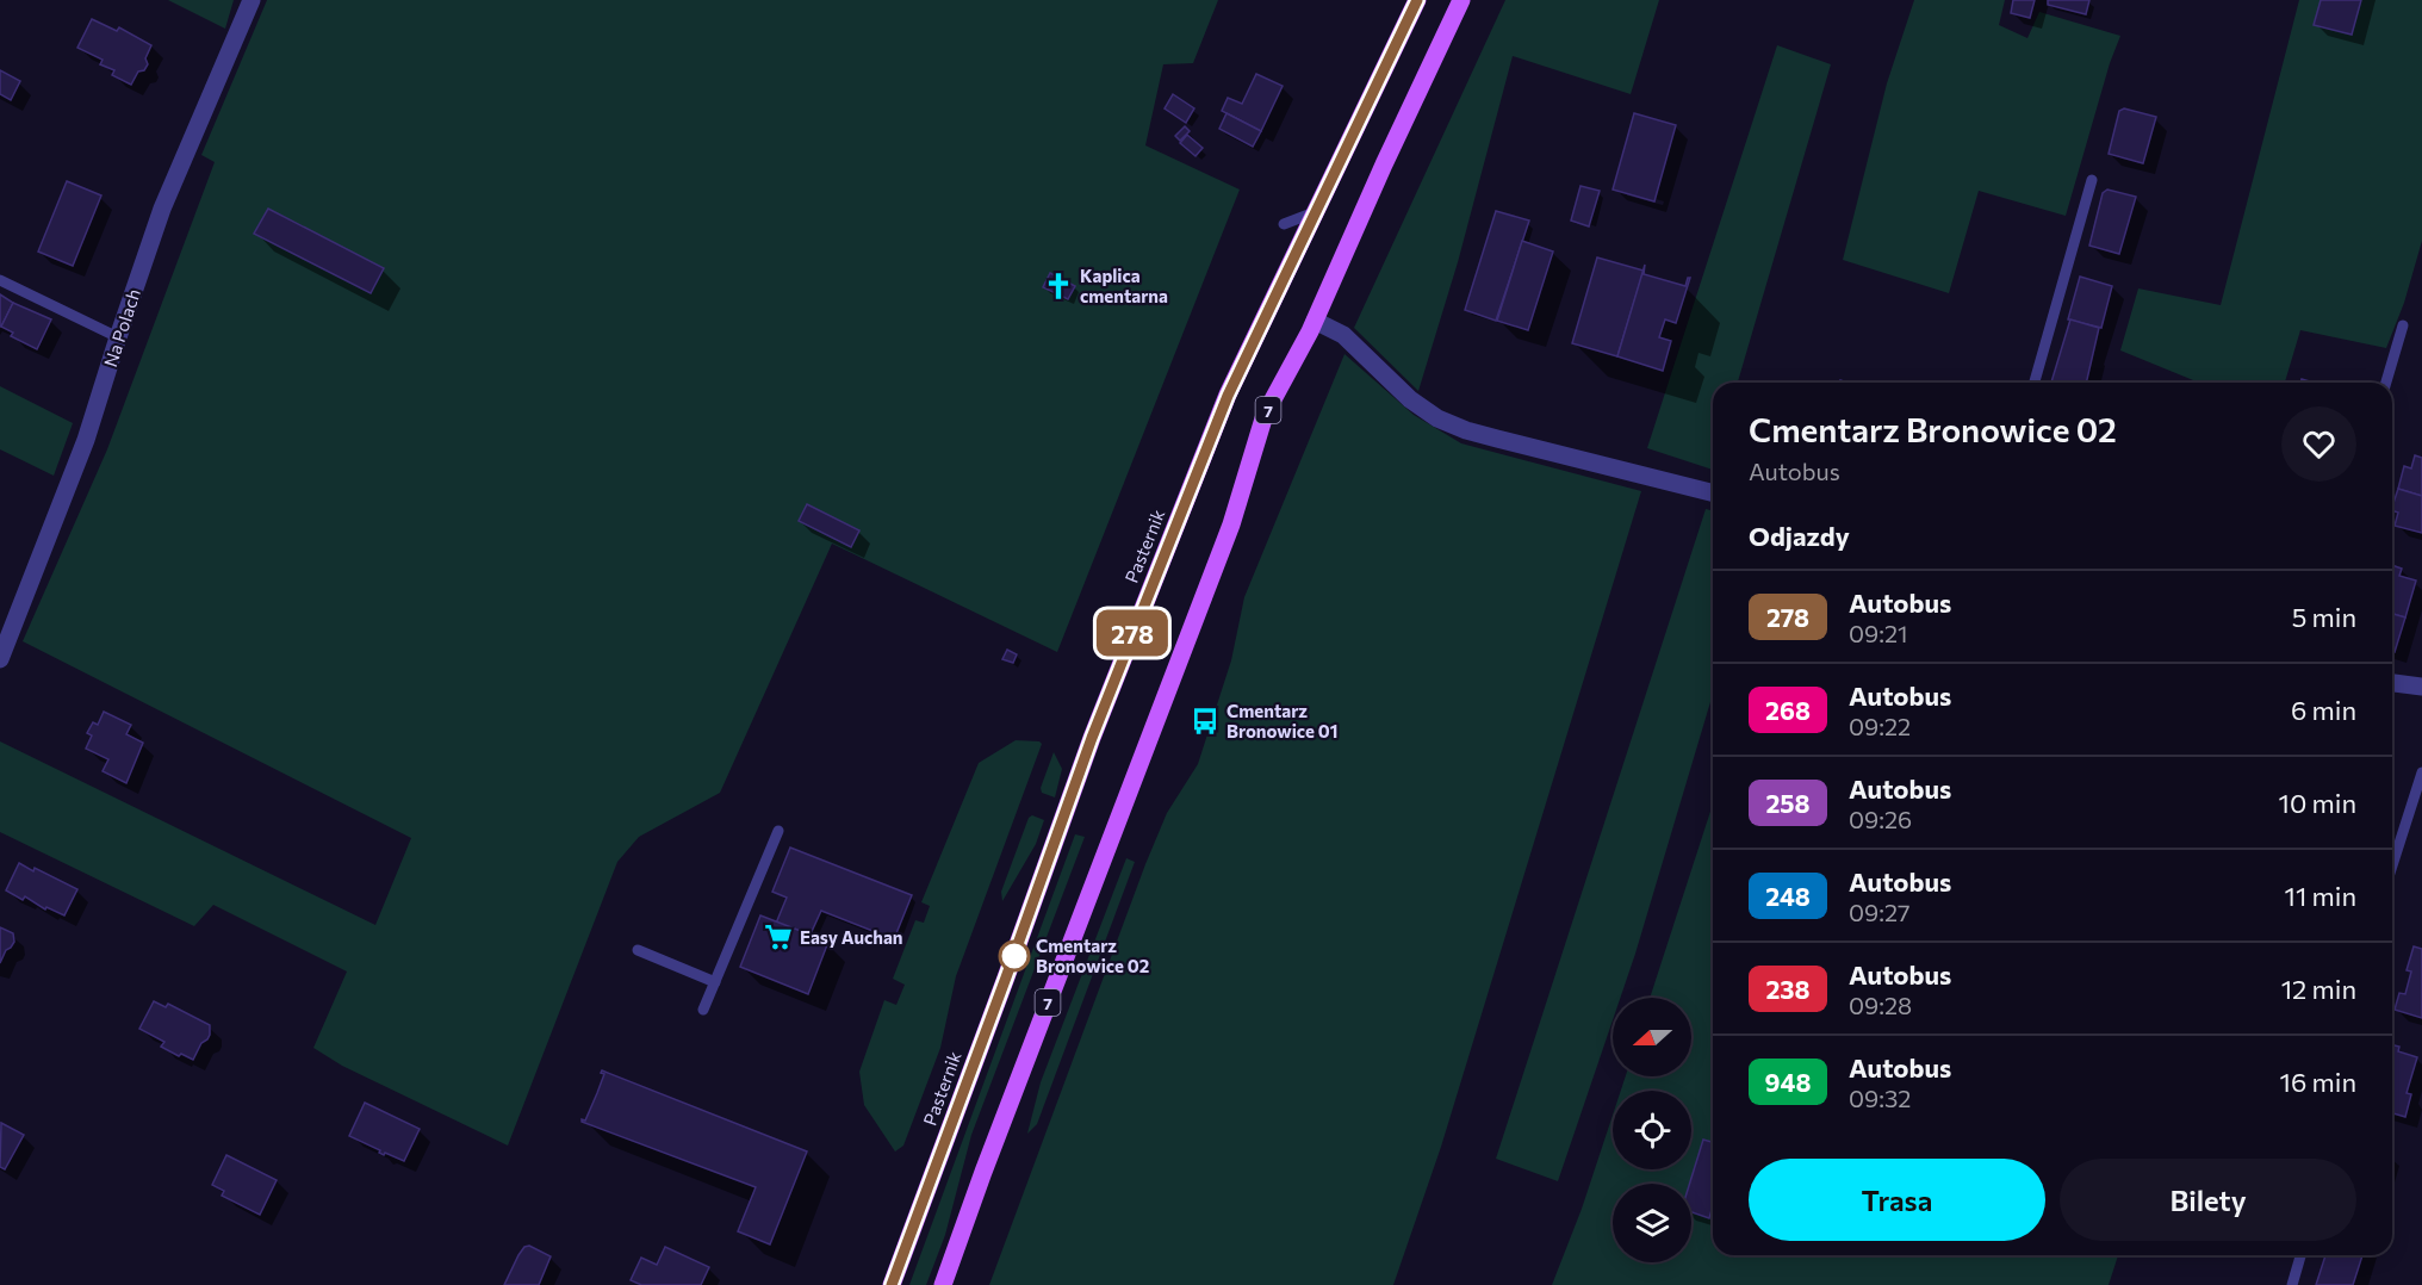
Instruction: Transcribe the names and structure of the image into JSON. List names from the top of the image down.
{
  "streets": {
    "main road": ["7", "Pasternik"],
    "street": ["Na Polach"]
  },
  "places": {
    "church": ["Kaplica cmentarna"],
    "bus stop": ["Cmentarz Bronowice 01"],
    "supermarket": ["Easy Auchan"],
    "other": ["Cmentarz Bronowice 02"]
  },
  "lines": ["bus line 278"],
  "north": "left",
  "page": {
    "on_map": "278",
    "heading": [
      ["Cmentarz Bronowice 02", "Autobus"],
      "Odjazdy"
    ],
    "list": [
      {
        "mark": "278",
        "name": "Autobus",
        "note": "09:21",
        "value": "5 min"
      },
      {
        "mark": "268",
        "name": "Autobus",
        "note": "09:22",
        "value": "6 min"
      },
      {
        "mark": "258",
        "name": "Autobus",
        "note": "09:26",
        "value": "10 min"
      },
      {
        "mark": "248",
        "name": "Autobus",
        "note": "09:27",
        "value": "11 min"
      },
      {
        "mark": "238",
        "name": "Autobus",
        "note": "09:28",
        "value": "12 min"
      },
      {
        "mark": "948",
        "name": "Autobus",
        "note": "09:32",
        "value": "16 min"
      }
    ],
    "buttons": ["Trasa", "Bilety"]
  }
}
